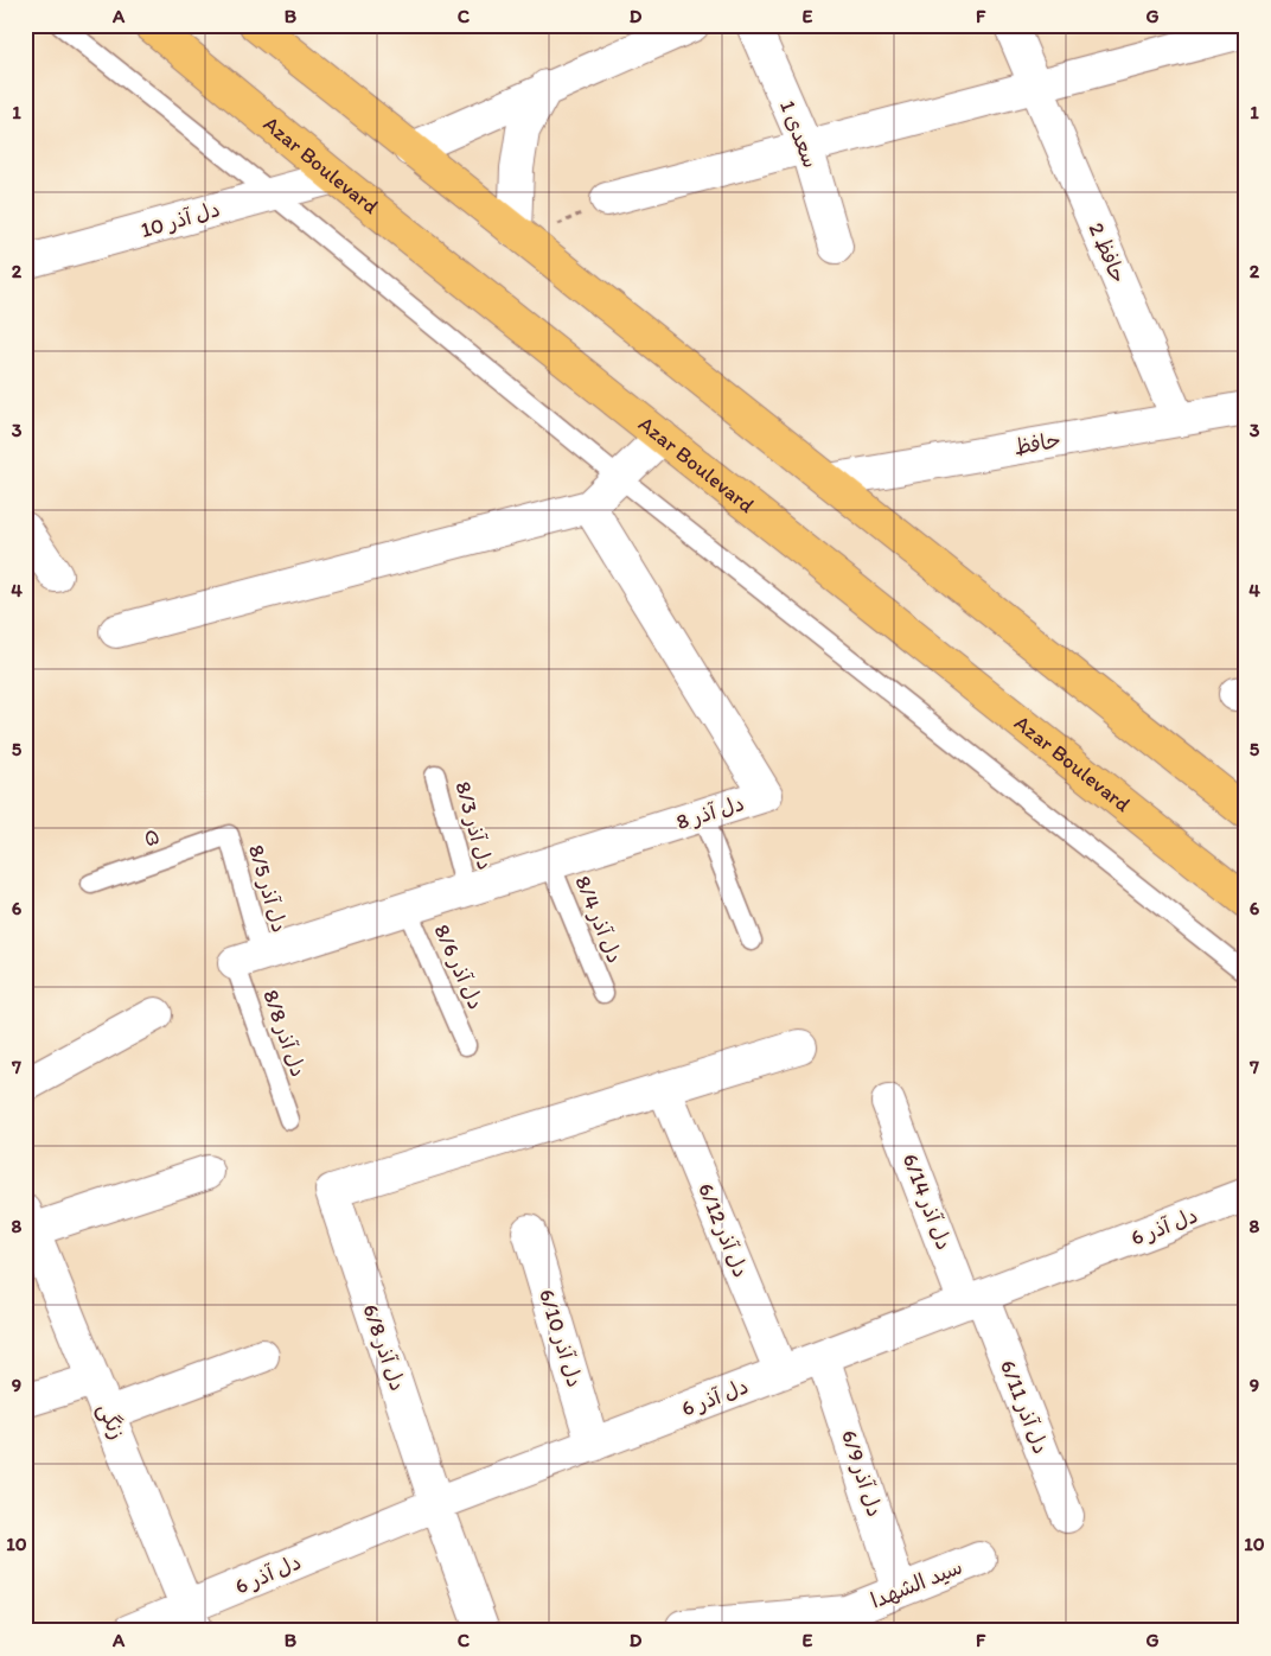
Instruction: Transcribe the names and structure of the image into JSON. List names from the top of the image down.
{
  "streets": {
    "main road": ["Azar Boulevard"],
    "street": [
      "سعدی 1",
      "دل آذر 10",
      "حافظ 2",
      "حافظ",
      "دل آذر 8",
      "دل آذر 6/14",
      "دل آذر 6",
      "دل آذر 6/12",
      "دل آذر 6/10",
      "دل آذر 6/8",
      "دل آذر 6/11",
      "زنگی",
      "دل آذر 6/9",
      "سید الشهدا"
    ],
    "lane": [
      "دل آذر 8/3",
      "۵",
      "دل آذر 8/5",
      "دل آذر 8/4",
      "دل آذر 8/6",
      "دل آذر 8/8"
    ]
  },
  "crossings": [
    ["Azar Boulevard", "دل آذر 10"],
    ["حافظ 2", "حافظ"],
    ["دل آذر 8", "دل آذر 8/3"],
    ["دل آذر 8", "دل آذر 8/5"],
    ["دل آذر 8", "دل آذر 8/4"],
    ["دل آذر 8", "دل آذر 8/6"],
    ["دل آذر 8", "دل آذر 8/8"],
    ["۵", "دل آذر 8/5"],
    ["دل آذر 8/5", "دل آذر 8/8"],
    ["دل آذر 6/14", "دل آذر 6"],
    ["دل آذر 6/14", "دل آذر 6/11"],
    ["دل آذر 6", "دل آذر 6/12"],
    ["دل آذر 6", "دل آذر 6/10"],
    ["دل آذر 6", "دل آذر 6/8"],
    ["دل آذر 6", "دل آذر 6/11"],
    ["دل آذر 6", "زنگی"],
    ["دل آذر 6", "دل آذر 6/9"],
    ["دل آذر 6/12", "دل آذر 6/8"],
    ["دل آذر 6/9", "سید الشهدا"]
  ],
  "grid": {
    "columns": [
      "A",
      "B",
      "C",
      "D",
      "E",
      "F",
      "G"
    ],
    "rows": [
      "1",
      "2",
      "3",
      "4",
      "5",
      "6",
      "7",
      "8",
      "9",
      "10"
    ]
  }
}
